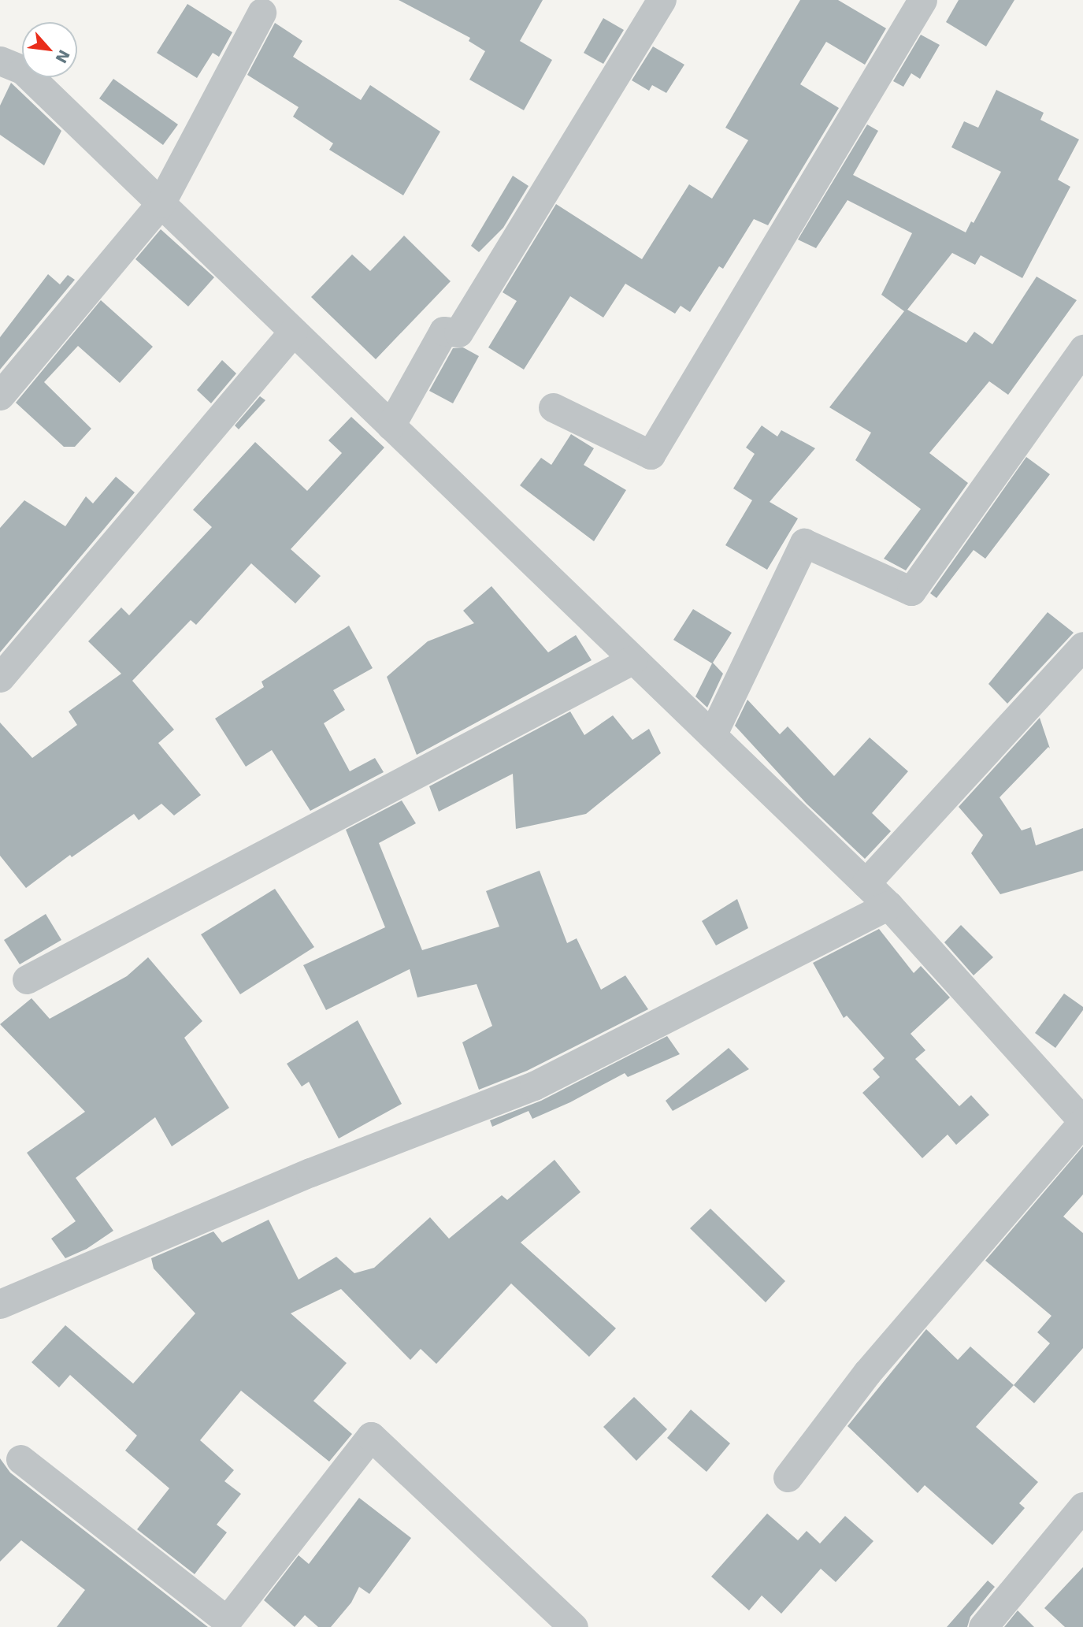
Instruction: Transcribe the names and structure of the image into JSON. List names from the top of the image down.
{
  "north": "bottom right"
}
